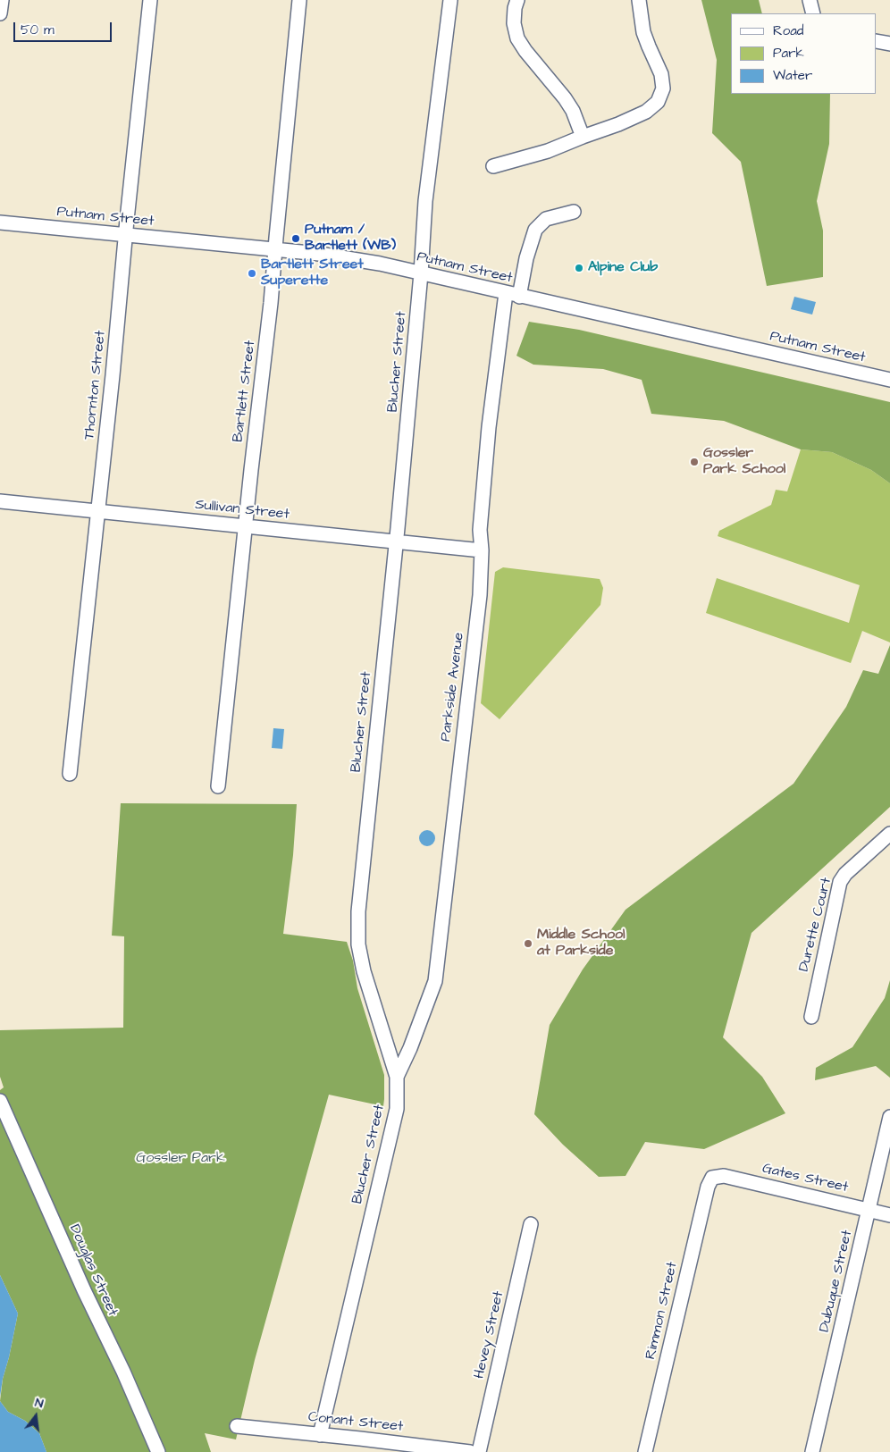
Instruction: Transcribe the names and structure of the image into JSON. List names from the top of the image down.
{
  "streets": {
    "street": [
      "Putnam Street",
      "Blucher Street",
      "Thornton Street",
      "Bartlett Street",
      "Sullivan Street",
      "Parkside Avenue",
      "Durette Court",
      "Gates Street",
      "Douglas Street",
      "Dubuque Street",
      "Rimmon Street",
      "Hevey Street",
      "Conant Street"
    ]
  },
  "crossings": [
    ["Putnam Street", "Blucher Street"],
    ["Putnam Street", "Thornton Street"],
    ["Putnam Street", "Bartlett Street"],
    ["Putnam Street", "Parkside Avenue"],
    ["Blucher Street", "Sullivan Street"],
    ["Blucher Street", "Parkside Avenue"],
    ["Blucher Street", "Conant Street"],
    ["Thornton Street", "Sullivan Street"],
    ["Bartlett Street", "Sullivan Street"],
    ["Sullivan Street", "Parkside Avenue"],
    ["Gates Street", "Dubuque Street"],
    ["Gates Street", "Rimmon Street"]
  ],
  "parks": ["Gossler Park"],
  "places": [
    "Putnam / Bartlett (WB)",
    "Alpine Club",
    "Bartlett Street Superette",
    "Gossler Park School",
    "Middle School at Parkside"
  ],
  "legend": ["Road", "Park", "Water"],
  "scale_bar": "50 m",
  "north": "top"
}
